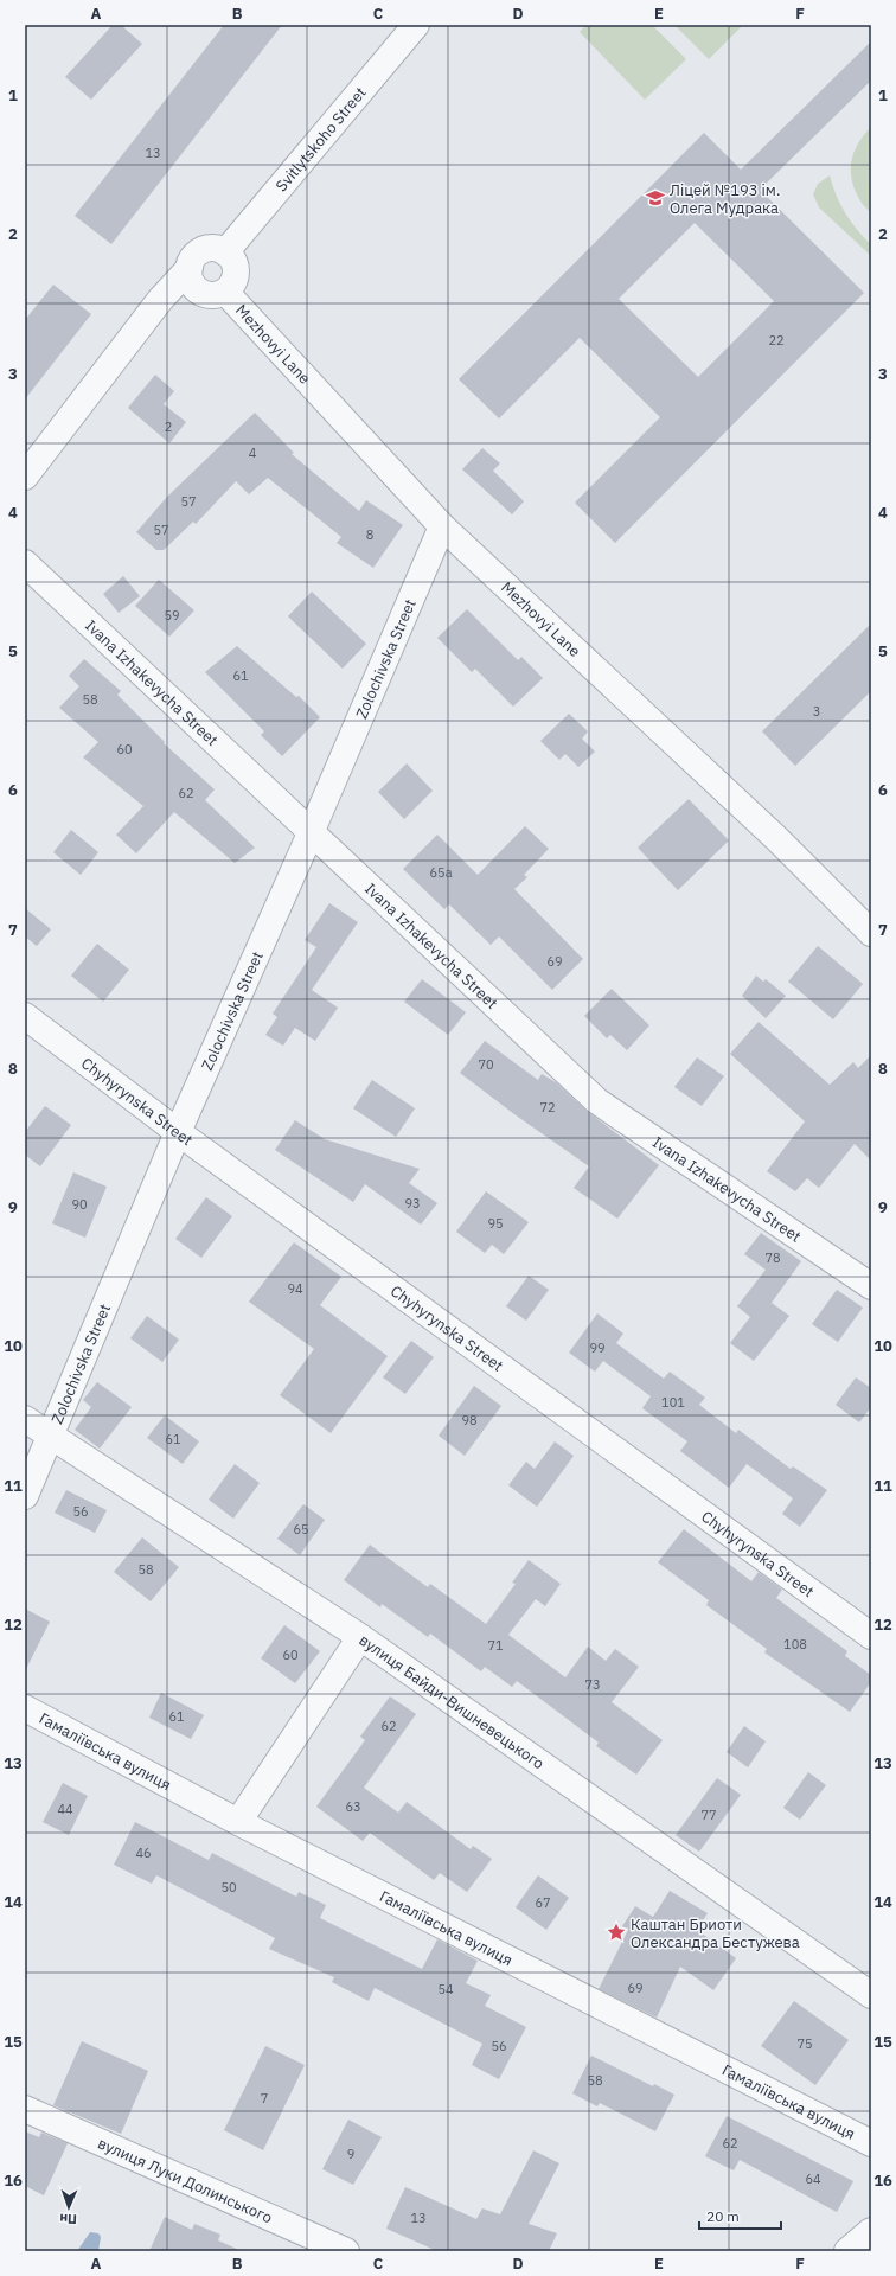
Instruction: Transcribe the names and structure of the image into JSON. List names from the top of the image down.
{
  "streets": {
    "street": [
      "Svitlytskoho Street",
      "Mezhovyi Lane",
      "Zolochivska Street",
      "Ivana Izhakevycha Street",
      "Chyhyrynska Street",
      "вулиця Байди-Вишневецького",
      "Гамаліївська вулиця",
      "вулиця Луки Долинського"
    ]
  },
  "crossings": [
    ["Svitlytskoho Street", "Mezhovyi Lane"],
    ["Mezhovyi Lane", "Zolochivska Street"],
    ["Zolochivska Street", "Ivana Izhakevycha Street"],
    ["Zolochivska Street", "Chyhyrynska Street"],
    ["Zolochivska Street", "вулиця Байди-Вишневецького"]
  ],
  "places": {
    "school or university": ["Ліцей №193 ім. Олега Мудрака"],
    "place": ["Каштан Бриоти Олександра Бестужева"]
  },
  "house_numbers": [
    "13",
    "22",
    "2",
    "4",
    "57",
    "57",
    "8",
    "59",
    "61",
    "58",
    "3",
    "60",
    "62",
    "65а",
    "69",
    "70",
    "72",
    "93",
    "90",
    "95",
    "78",
    "94",
    "99",
    "101",
    "98",
    "61",
    "56",
    "65",
    "58",
    "108",
    "71",
    "60",
    "73",
    "61",
    "62",
    "63",
    "44",
    "77",
    "46",
    "50",
    "67",
    "69",
    "54",
    "75",
    "56",
    "58",
    "7",
    "62",
    "9",
    "64",
    "13"
  ],
  "scale_bar": "20 m",
  "north": "bottom",
  "grid": {
    "columns": [
      "A",
      "B",
      "C",
      "D",
      "E",
      "F"
    ],
    "rows": [
      "1",
      "2",
      "3",
      "4",
      "5",
      "6",
      "7",
      "8",
      "9",
      "10",
      "11",
      "12",
      "13",
      "14",
      "15",
      "16"
    ]
  }
}
